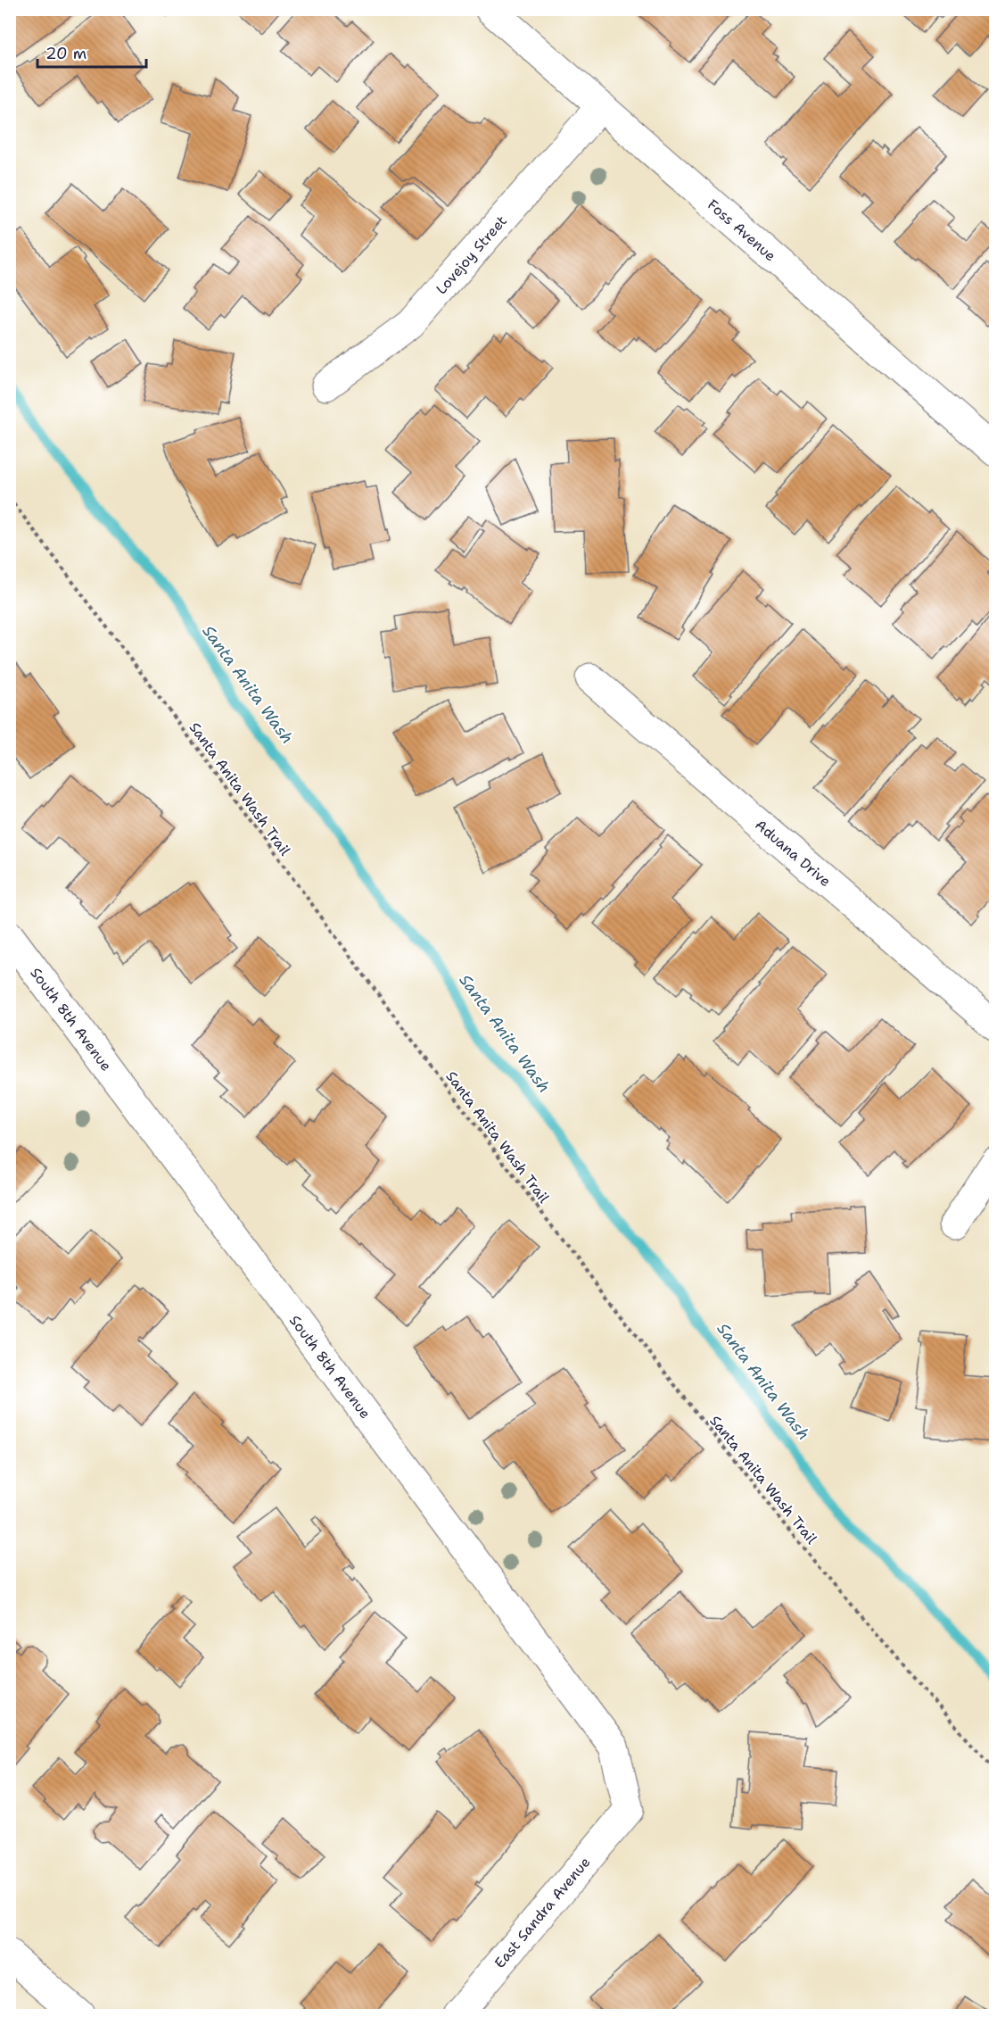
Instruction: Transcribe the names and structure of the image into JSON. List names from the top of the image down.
{
  "streets": {
    "street": [
      "Foss Avenue",
      "Lovejoy Street",
      "Aduana Drive",
      "South 8th Avenue",
      "East Sandra Avenue"
    ],
    "path": ["Santa Anita Wash Trail"]
  },
  "crossings": [
    ["Foss Avenue", "Lovejoy Street"],
    ["South 8th Avenue", "East Sandra Avenue"]
  ],
  "water": ["Santa Anita Wash"],
  "scale_bar": "20 m"
}
